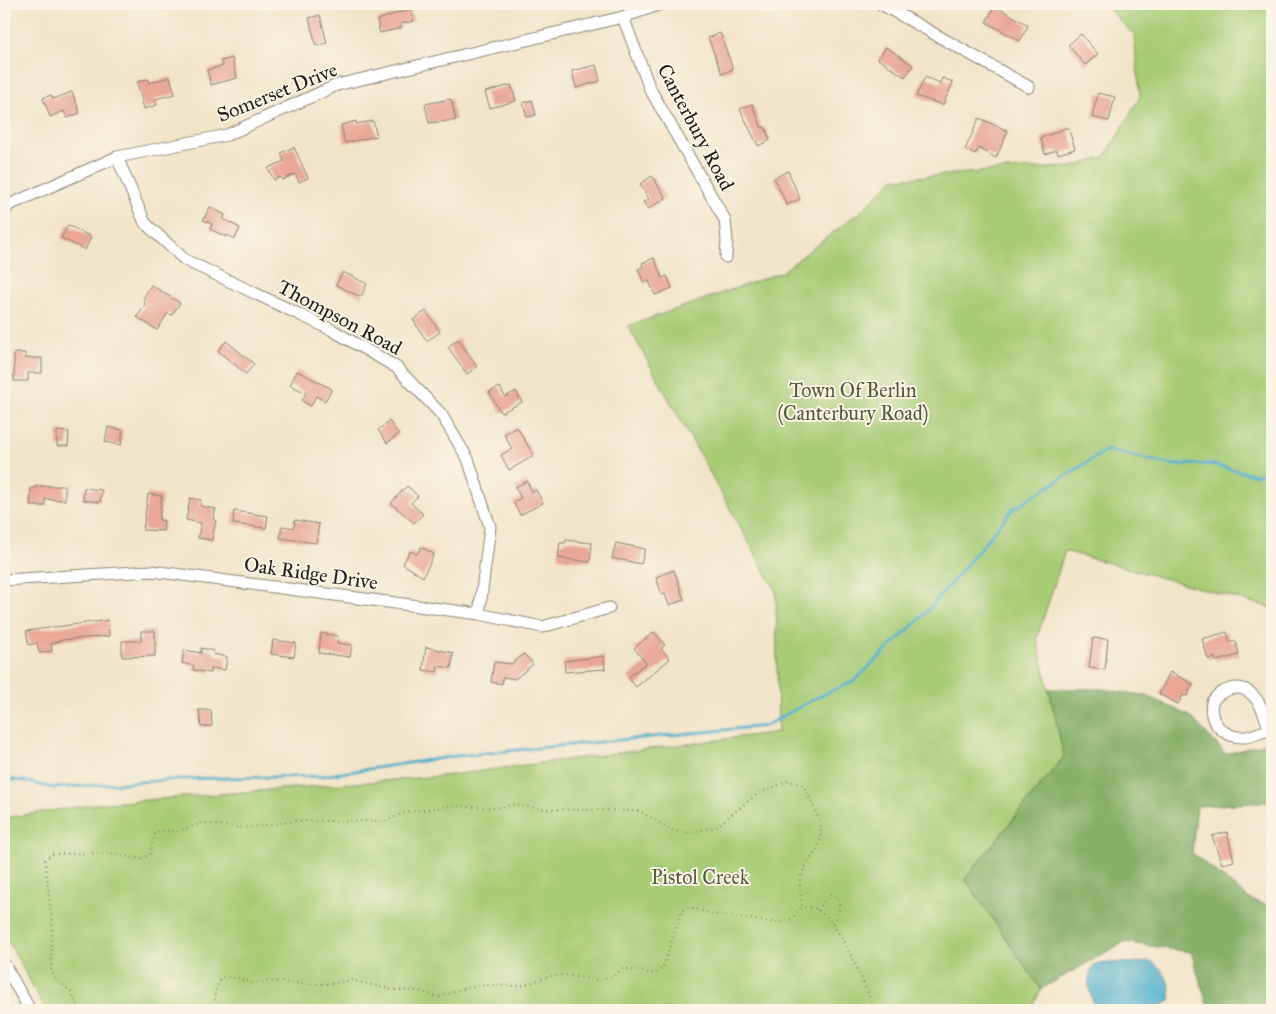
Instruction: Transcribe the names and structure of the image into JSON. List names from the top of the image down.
{
  "streets": {
    "street": [
      "Somerset Drive",
      "Canterbury Road",
      "Thompson Road",
      "Oak Ridge Drive"
    ]
  },
  "crossings": [
    ["Somerset Drive", "Canterbury Road"],
    ["Somerset Drive", "Thompson Road"],
    ["Thompson Road", "Oak Ridge Drive"]
  ],
  "parks": ["Town Of Berlin (Canterbury Road)", "Pistol Creek"]
}
